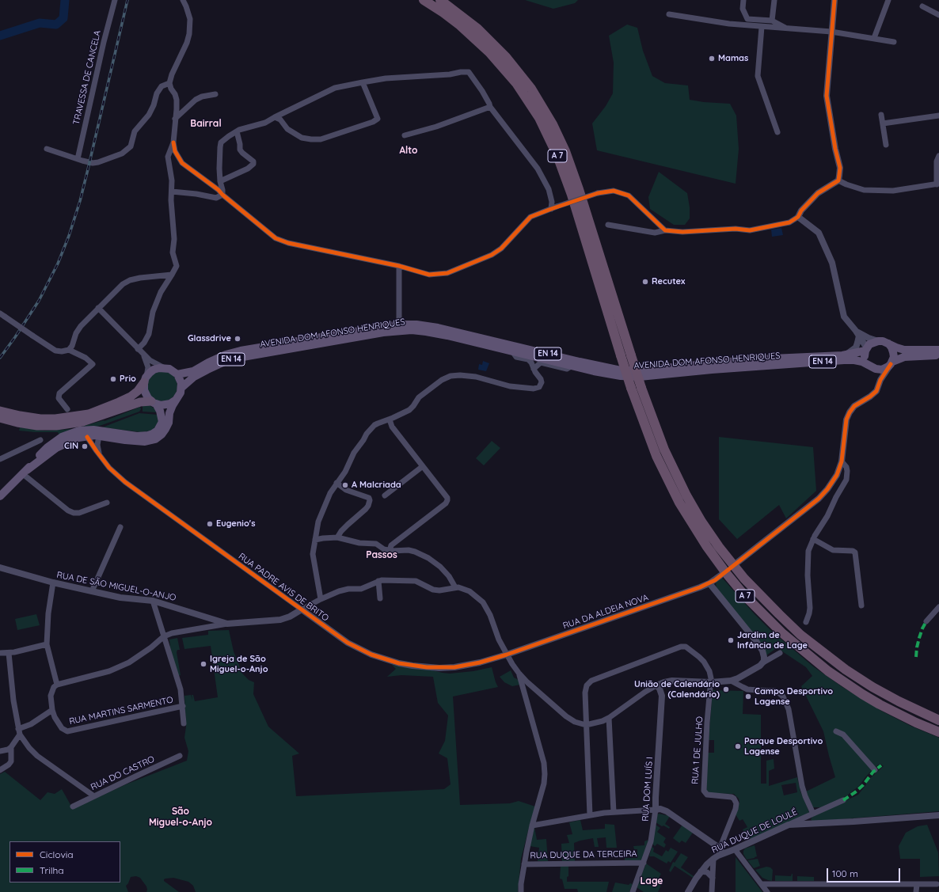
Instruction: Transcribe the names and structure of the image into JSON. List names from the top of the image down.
{
  "streets": {
    "highway": ["A 7"],
    "main road": ["AVENIDA DOM AFONSO HENRIQUES", "EN 14"],
    "street": [
      "TRAVESSA DE CANCELA",
      "RUA DE SÃO MIGUEL-O-ANJO",
      "RUA PADRE AVIS DE BRITO",
      "RUA DA ALDEIA NOVA",
      "RUA MARTINS SARMENTO",
      "RUA 1 DE JULHO",
      "RUA DO CASTRO",
      "RUA DOM LUÍS I",
      "RUA DUQUE DE LOULÉ",
      "RUA DUQUE DA TERCEIRA"
    ]
  },
  "crossings": [
    ["AVENIDA DOM AFONSO HENRIQUES", "RUA PADRE AVIS DE BRITO"],
    ["RUA DE SÃO MIGUEL-O-ANJO", "RUA PADRE AVIS DE BRITO"],
    ["RUA PADRE AVIS DE BRITO", "RUA DA ALDEIA NOVA"],
    ["RUA 1 DE JULHO", "RUA DUQUE DE LOULÉ"],
    ["RUA DOM LUÍS I", "RUA DUQUE DA TERCEIRA"]
  ],
  "districts": [
    "Bairral",
    "Alto",
    "Passos",
    "São Miguel-o-Anjo",
    "Lage"
  ],
  "places": [
    "Mamas",
    "Recutex",
    "Glassdrive",
    "Prio",
    "CIN",
    "A Malcriada",
    "Eugenio's",
    "Jardim de Infância de Lage",
    "Igreja de São Miguel-o-Anjo",
    "União de Calendário (Calendário)",
    "Campo Desportivo Lagense",
    "Parque Desportivo Lagense"
  ],
  "legend": ["Ciclovia", "Trilha"],
  "scale_bar": "100 m"
}
